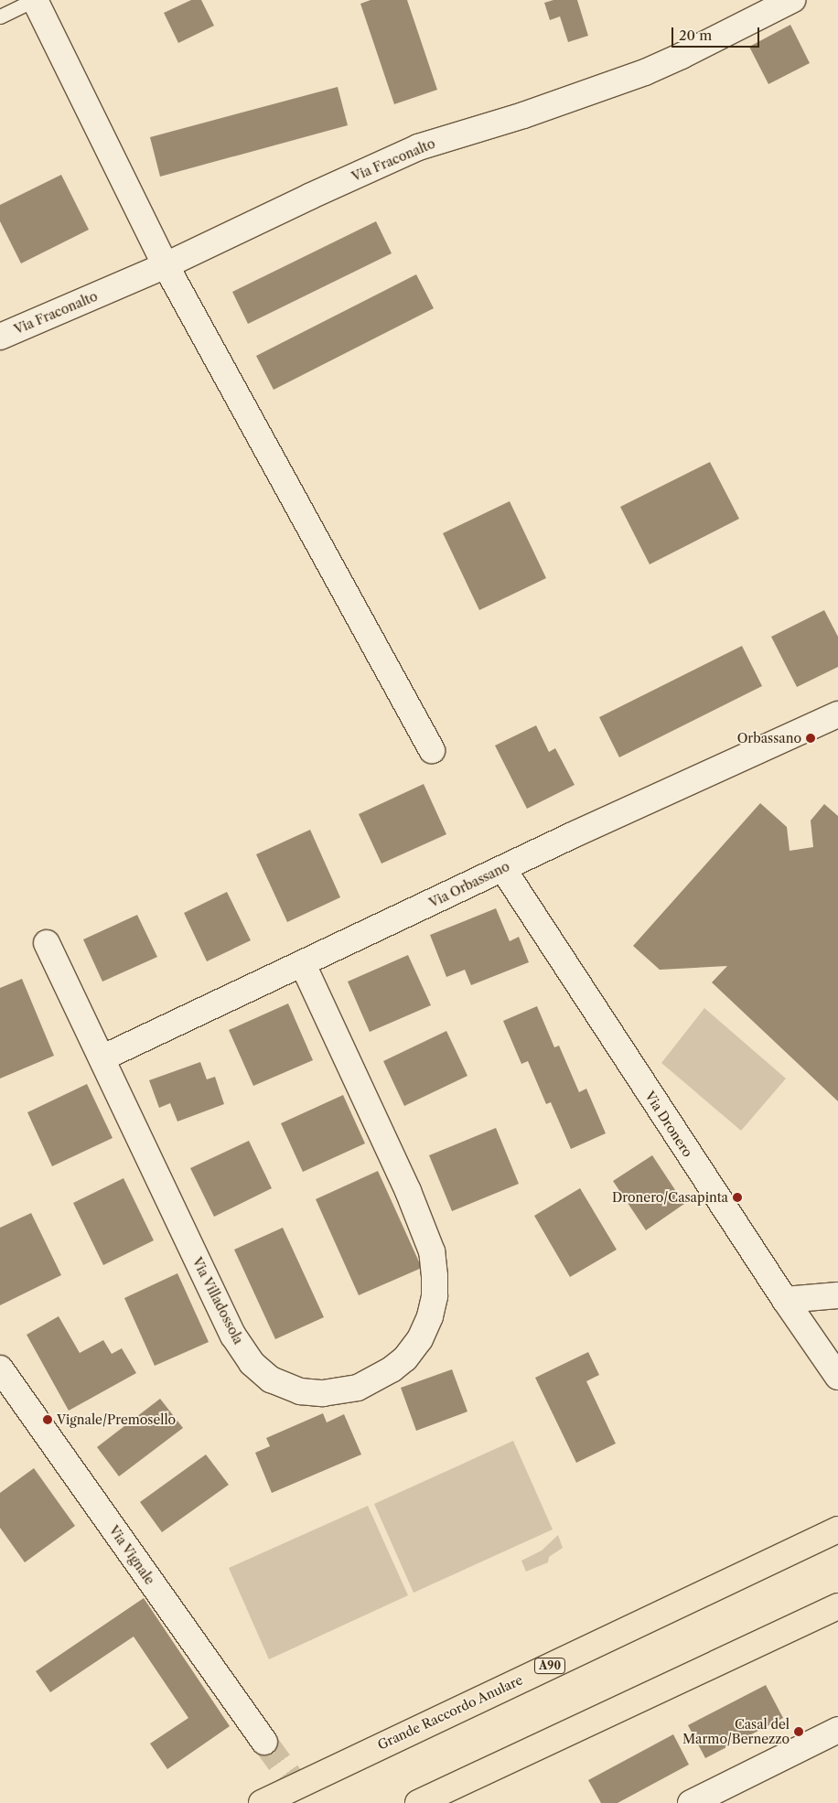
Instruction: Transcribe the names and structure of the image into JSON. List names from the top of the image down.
{
  "streets": {
    "highway": ["A90", "Grande Raccordo Anulare"],
    "street": [
      "Via Fraconalto",
      "Via Orbassano",
      "Via Dronero",
      "Via Villadossola",
      "Via Vignale"
    ]
  },
  "crossings": [
    ["Via Orbassano", "Via Dronero"],
    ["Via Orbassano", "Via Villadossola"]
  ],
  "places": [
    "Orbassano",
    "Dronero/Casapinta",
    "Vignale/Premosello",
    "Casal del Marmo/Bernezzo"
  ],
  "scale_bar": "20 m"
}
